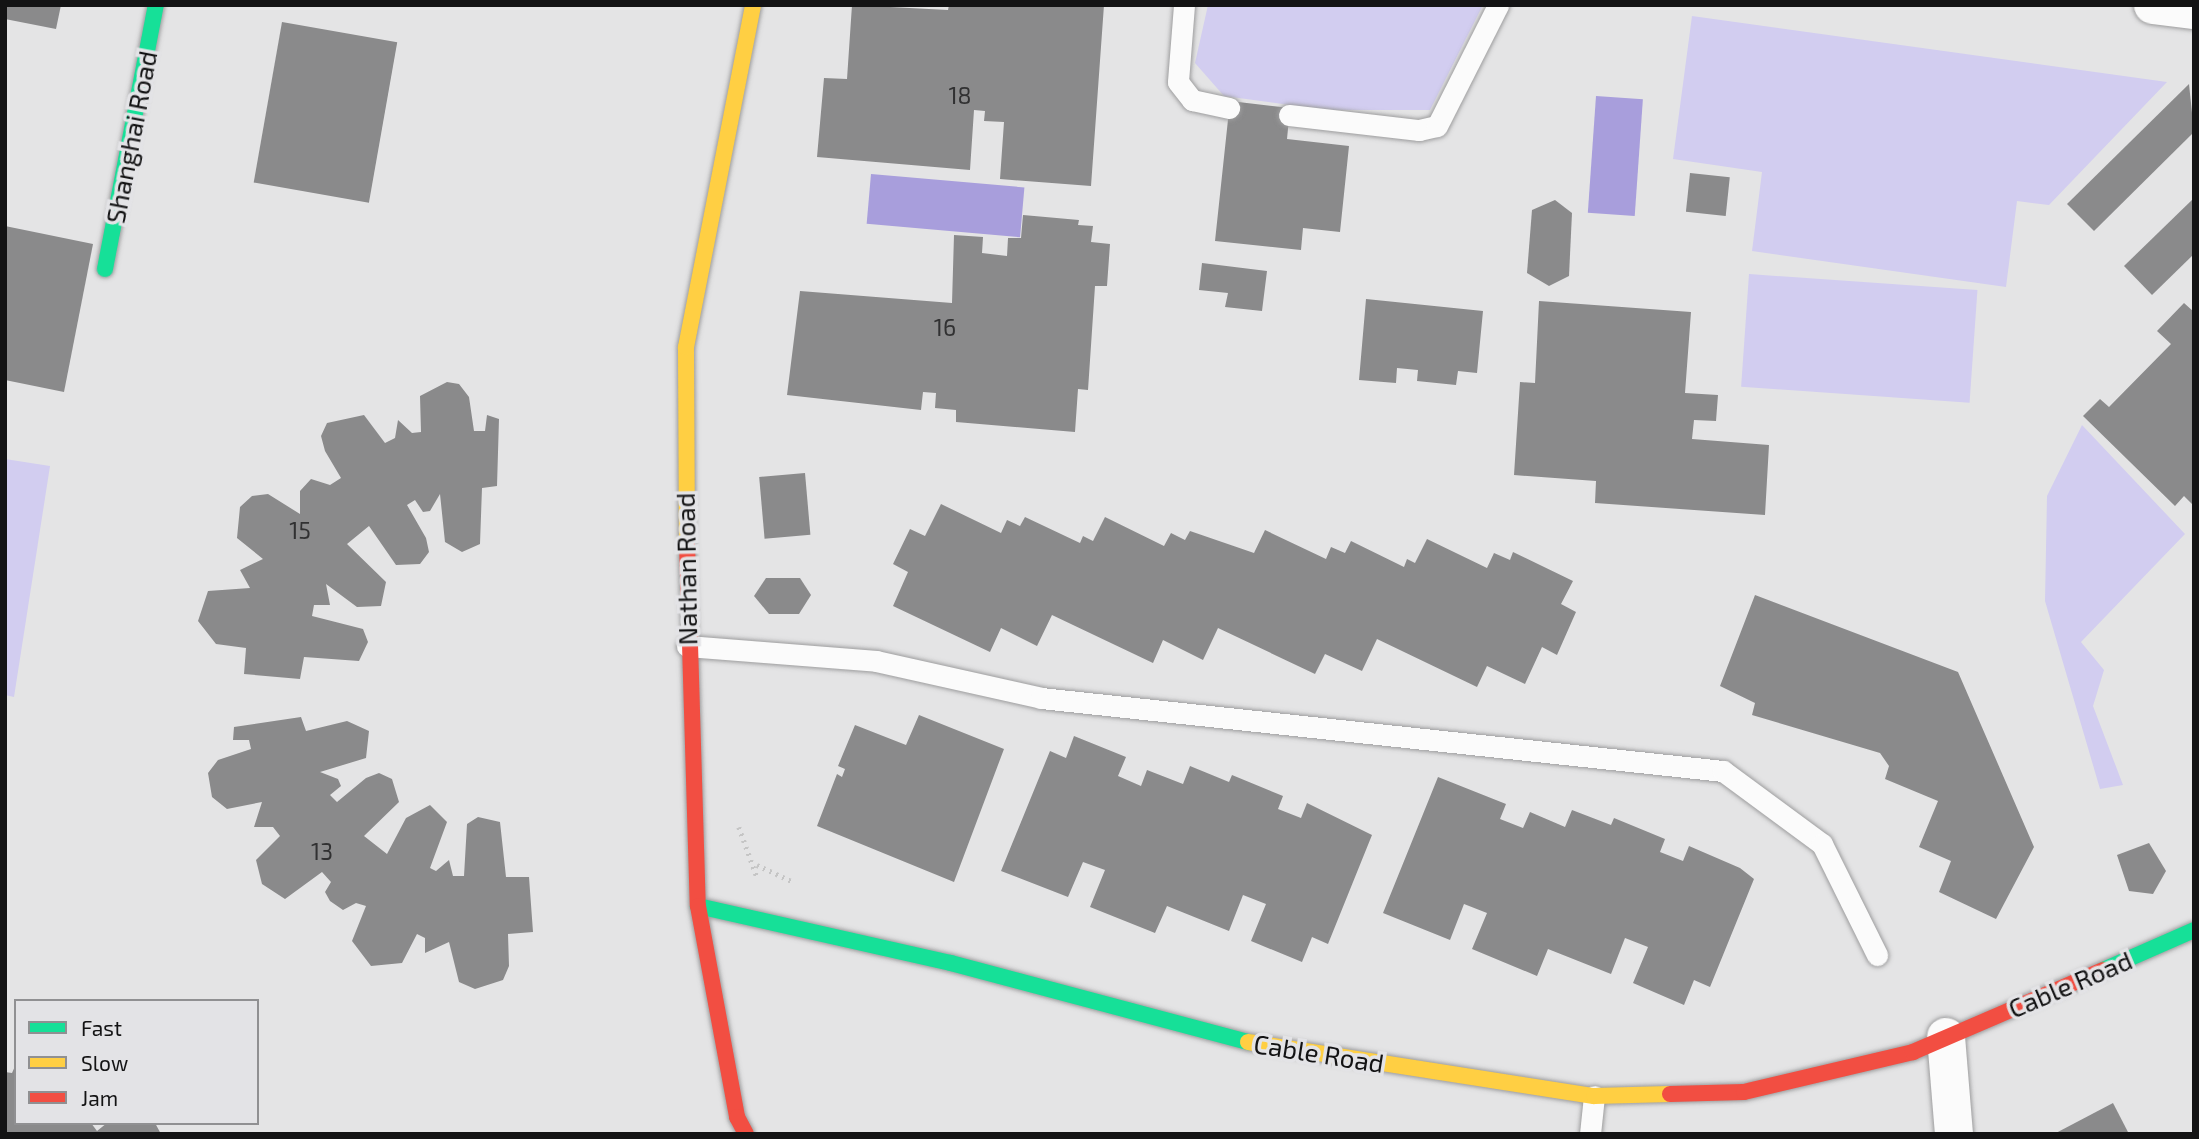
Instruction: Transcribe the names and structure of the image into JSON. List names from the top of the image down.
{
  "streets": {
    "street": ["Shanghai Road", "Nathan Road", "Cable Road"]
  },
  "crossings": [
    ["Nathan Road", "Cable Road"]
  ],
  "house_numbers": [
    "18",
    "16",
    "15",
    "13"
  ],
  "legend": ["Fast", "Slow", "Jam"]
}
